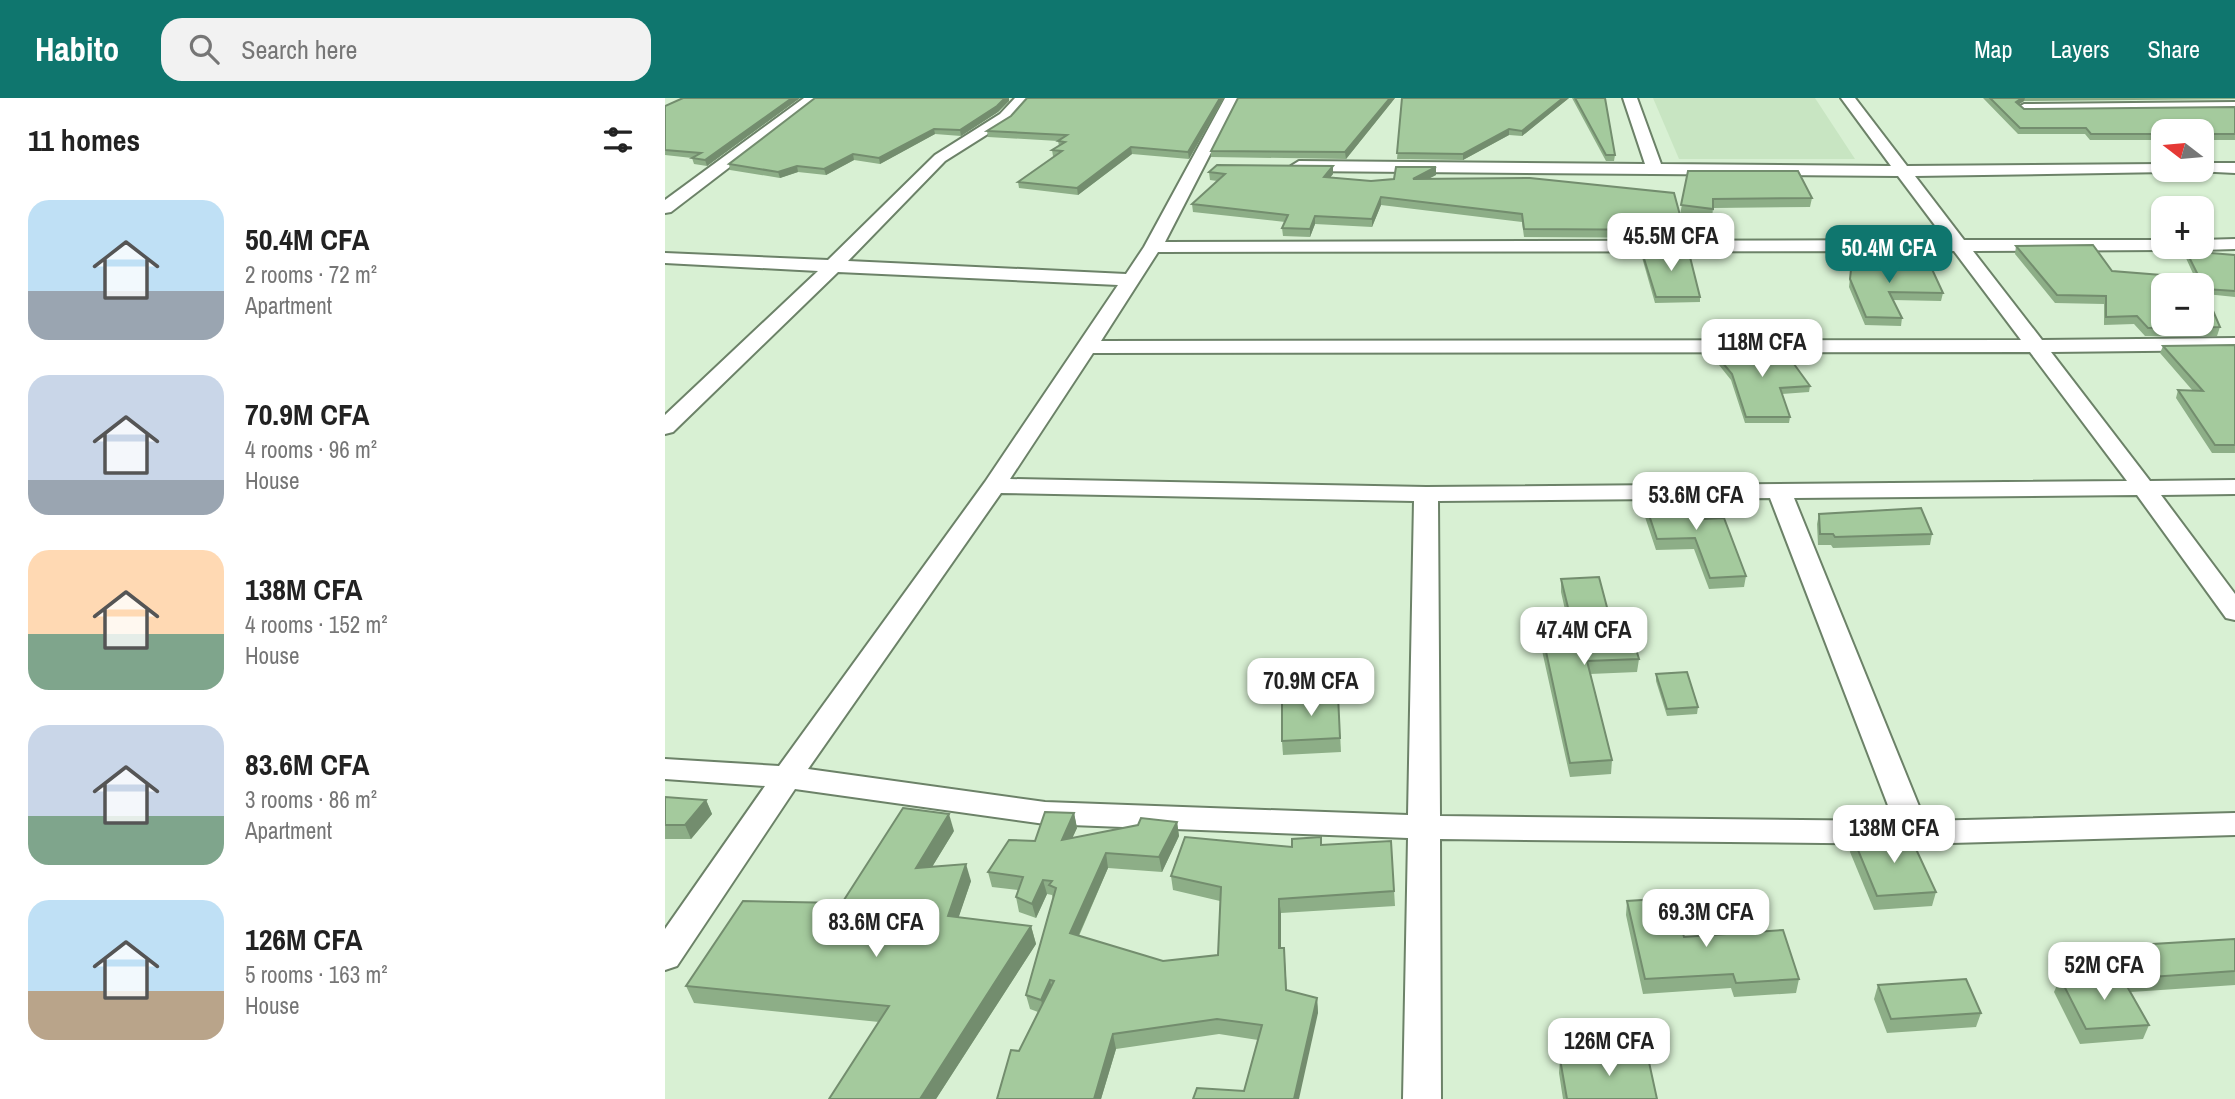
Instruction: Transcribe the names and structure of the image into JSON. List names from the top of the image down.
{
  "north": "left",
  "page": {
    "header": "Habito",
    "search": "Search here",
    "nav": ["Map", "Layers", "Share"],
    "heading": "11 homes",
    "map_buttons": ["+", "−"],
    "list": [
      {
        "name": "50.4M CFA",
        "note": "2 rooms · 72 m² · Apartment"
      },
      {
        "name": "70.9M CFA",
        "note": "4 rooms · 96 m² · House"
      },
      {
        "name": "138M CFA",
        "note": "4 rooms · 152 m² · House"
      },
      {
        "name": "83.6M CFA",
        "note": "3 rooms · 86 m² · Apartment"
      },
      {
        "name": "126M CFA",
        "note": "5 rooms · 163 m² · House"
      }
    ],
    "price": [
      "45.5M CFA",
      "50.4M CFA",
      "118M CFA",
      "53.6M CFA",
      "47.4M CFA",
      "70.9M CFA",
      "138M CFA",
      "69.3M CFA",
      "83.6M CFA",
      "52M CFA",
      "126M CFA"
    ]
  }
}
